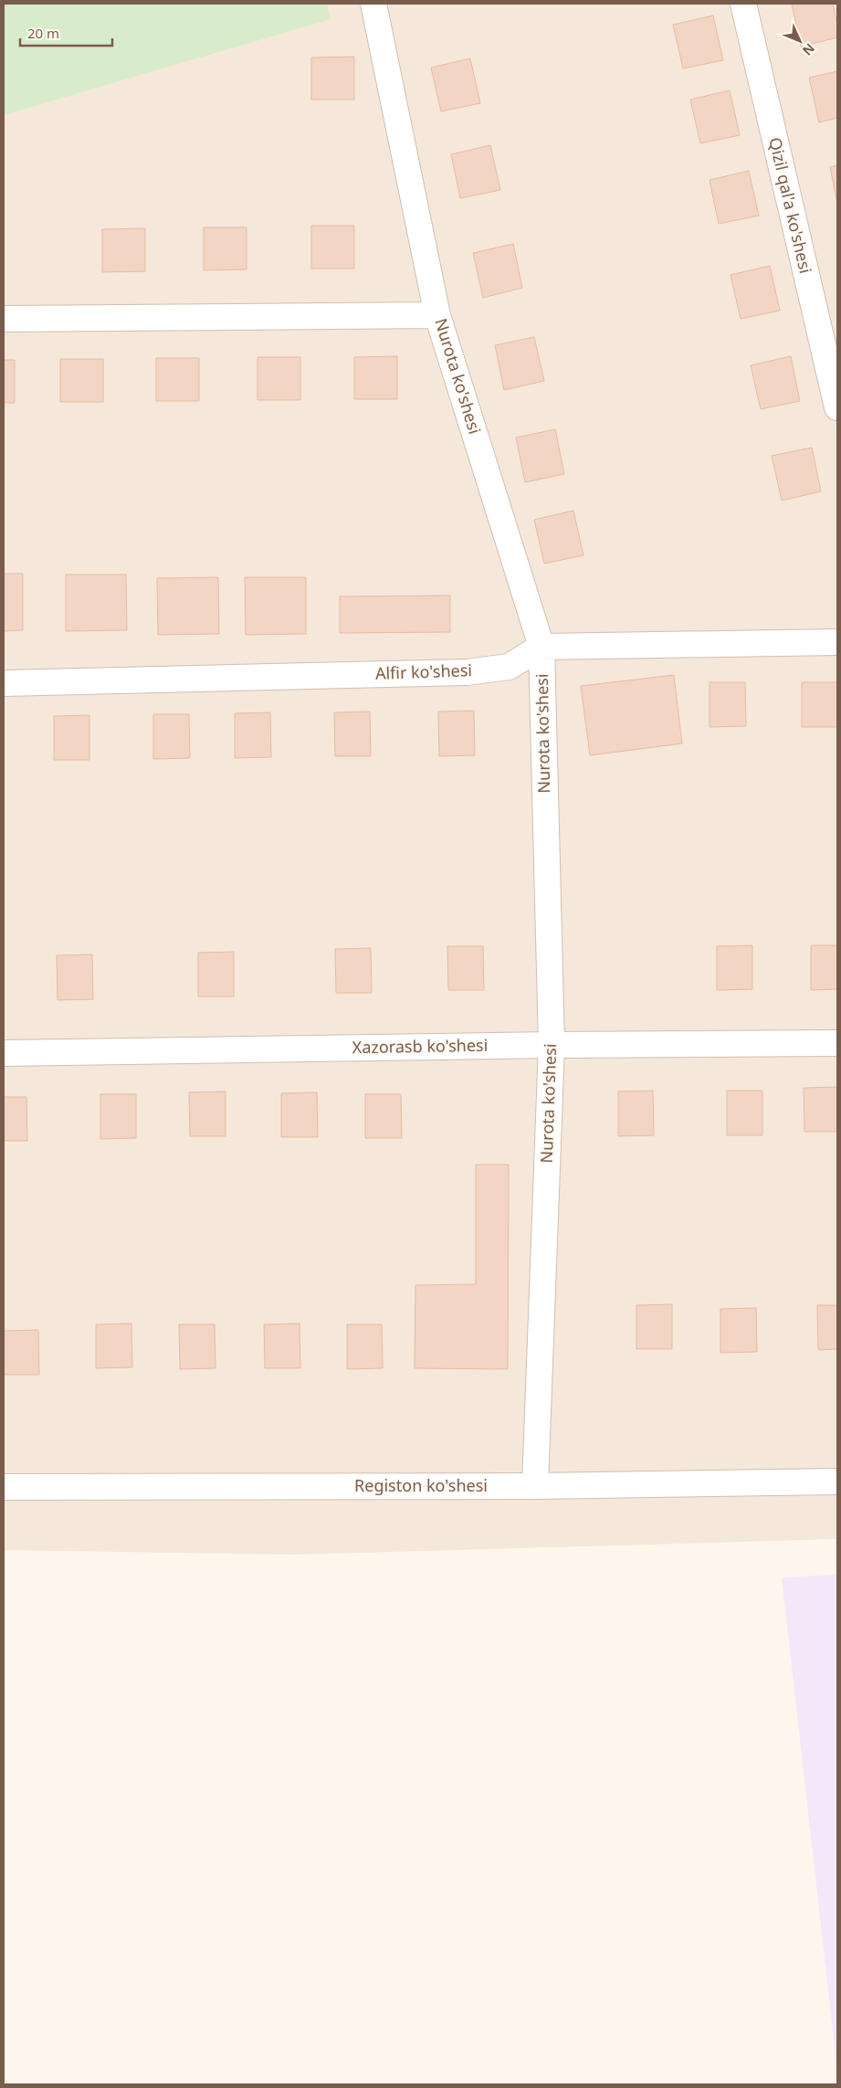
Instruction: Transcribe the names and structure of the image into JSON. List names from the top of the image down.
{
  "streets": {
    "street": [
      "Qizil qal'a ko'shesi",
      "Nurota ko'shesi",
      "Alfir ko'shesi",
      "Xazorasb ko'shesi",
      "Registon ko'shesi"
    ]
  },
  "crossings": [
    ["Nurota ko'shesi", "Alfir ko'shesi"],
    ["Nurota ko'shesi", "Xazorasb ko'shesi"],
    ["Nurota ko'shesi", "Registon ko'shesi"]
  ],
  "scale_bar": "20 m",
  "north": "bottom right"
}
